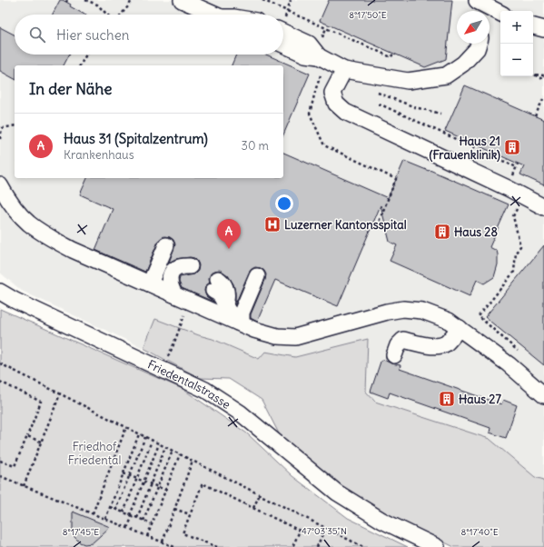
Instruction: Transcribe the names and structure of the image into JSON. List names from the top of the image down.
{
  "streets": {
    "street": ["Friedentalstrasse"]
  },
  "parks": ["Friedhof Friedental"],
  "places": {
    "building": ["Haus 21 (Frauenklinik)", "Haus 28", "Haus 27"],
    "hospital": ["Luzerner Kantonsspital"]
  },
  "north": "bottom left",
  "page": {
    "map_buttons": ["+", "−"],
    "search": "Hier suchen",
    "heading": "In der Nähe",
    "list": [
      {
        "mark": "A",
        "name": "Haus 31 (Spitalzentrum)",
        "note": "Krankenhaus",
        "value": "30 m"
      }
    ],
    "pins": "A"
  },
  "coordinates": [
    "8°17'50\"E",
    "47°03'35\"N",
    "8°17'45\"E",
    "8°17'40\"E"
  ]
}
